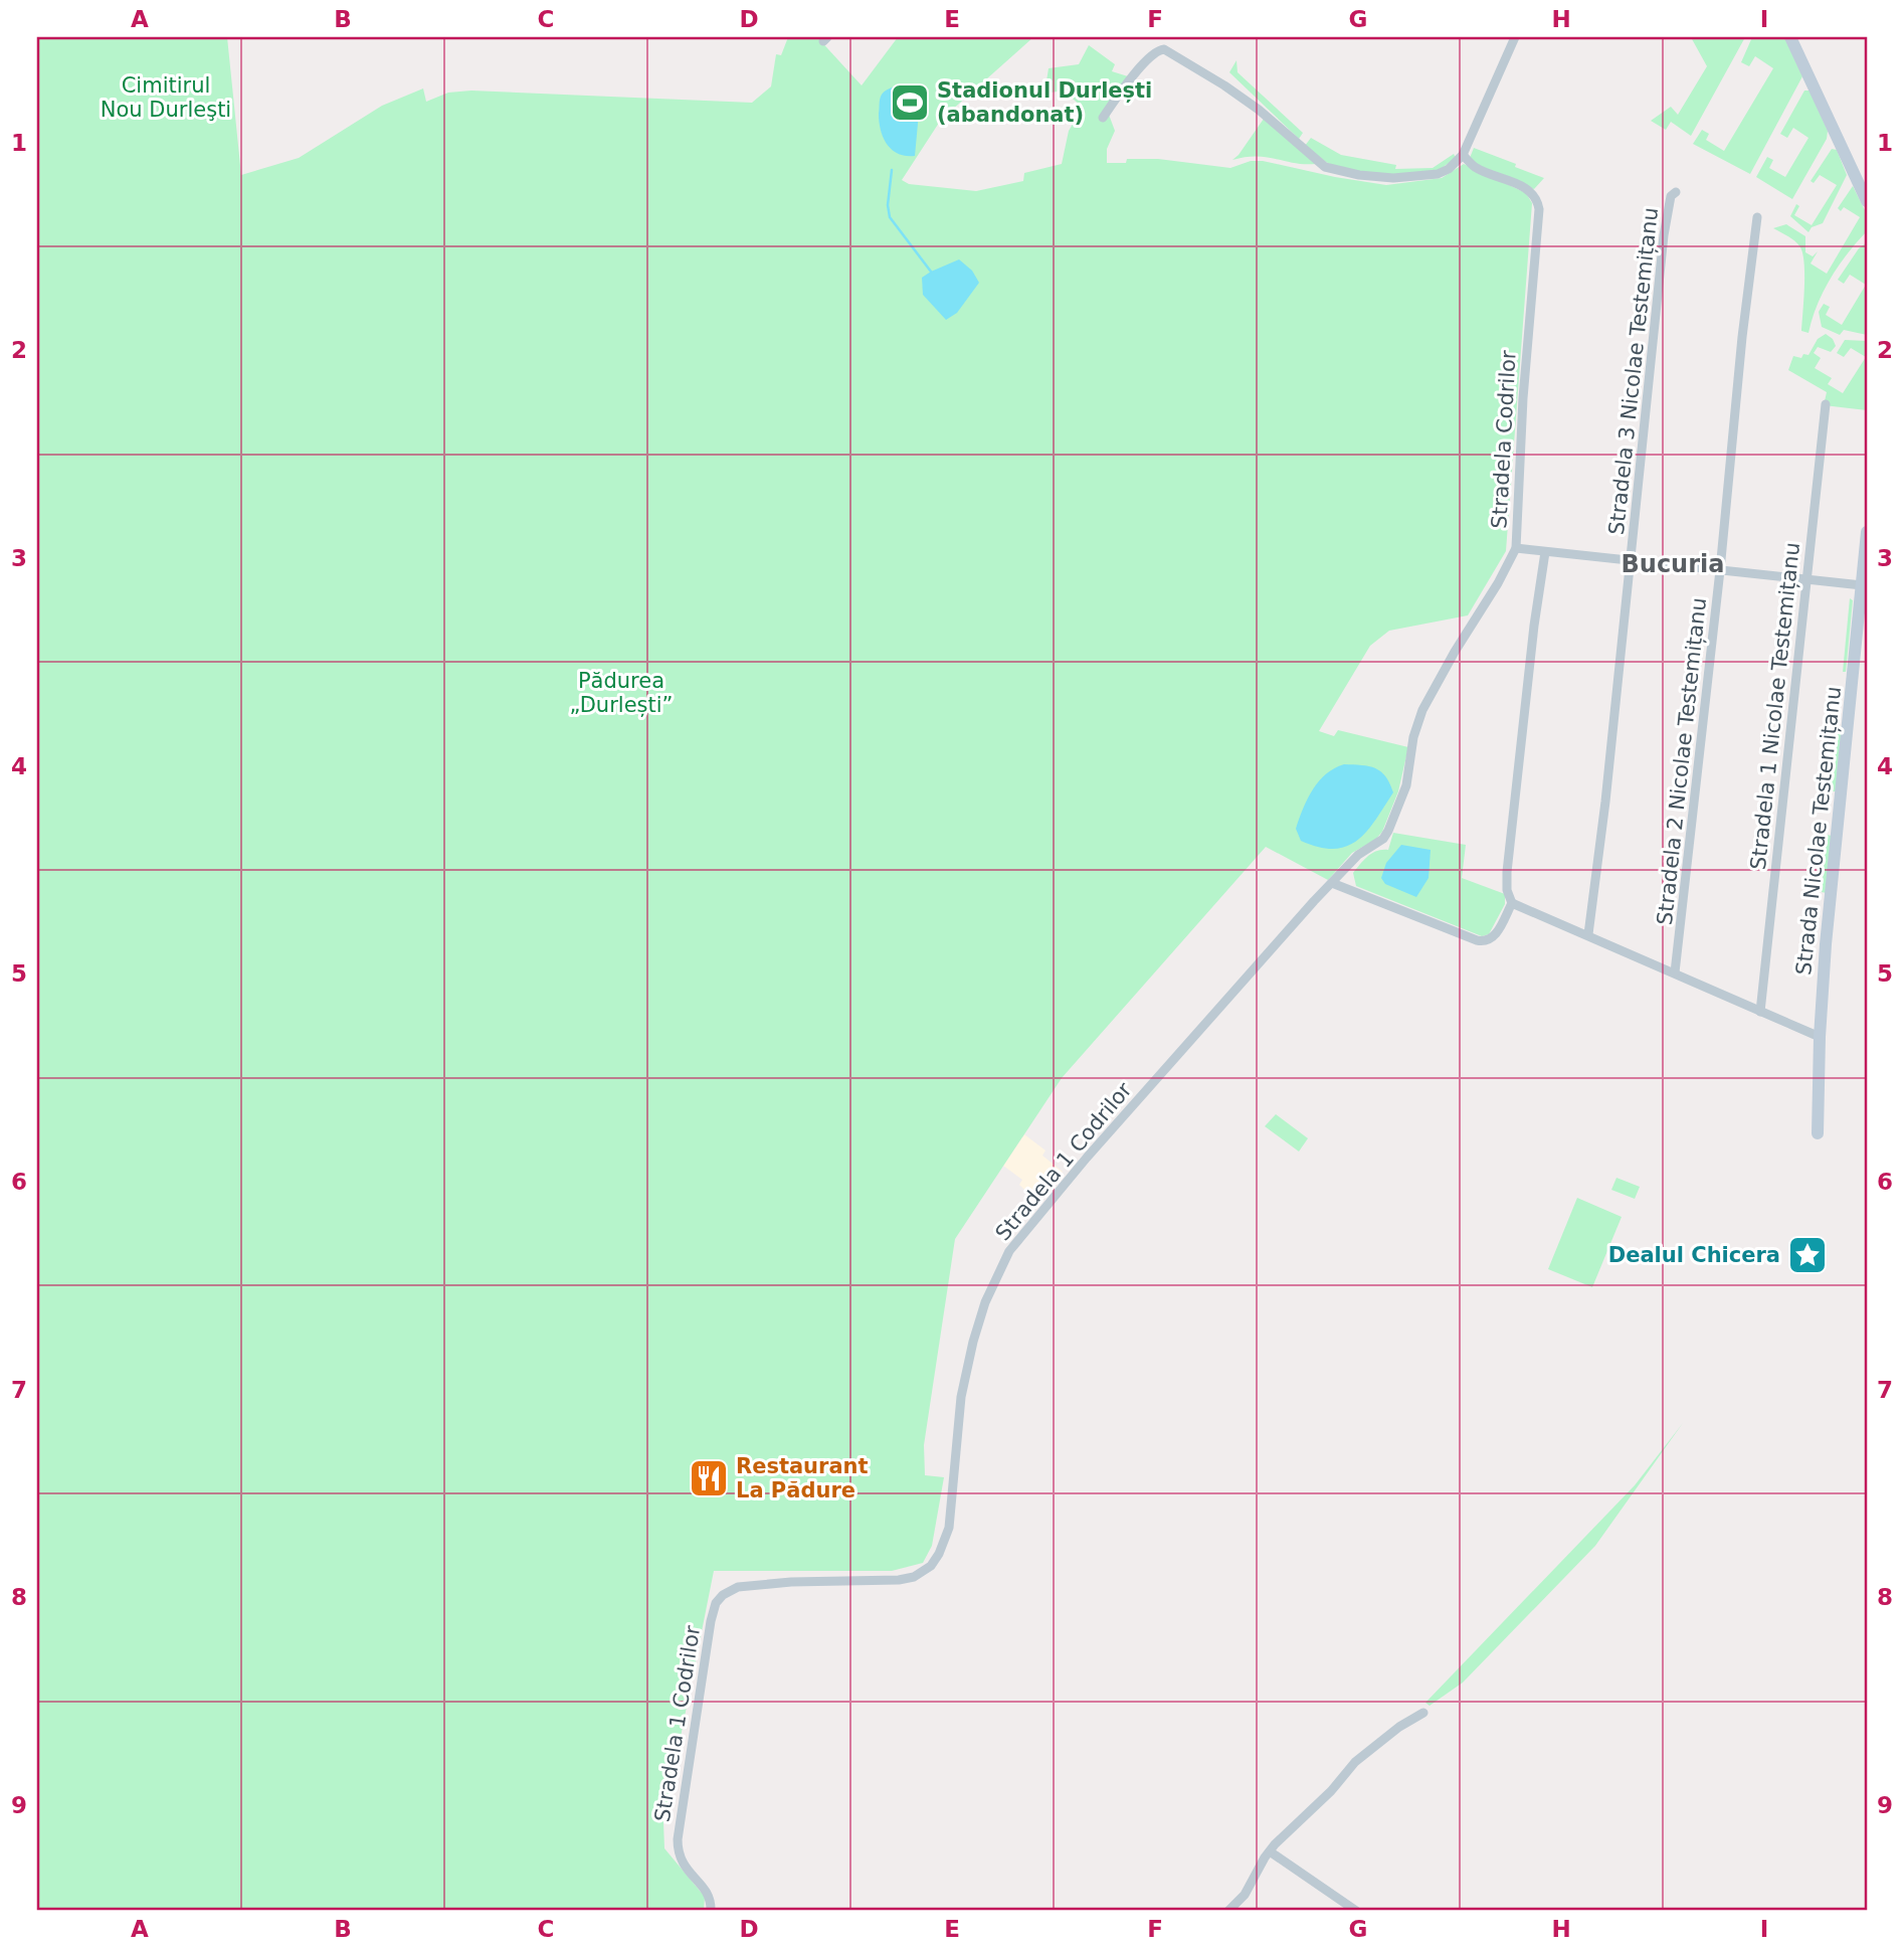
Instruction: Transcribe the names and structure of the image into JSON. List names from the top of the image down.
{
  "streets": {
    "street": [
      "Stradela 3 Nicolae Testemițanu",
      "Stradela Codrilor",
      "Stradela 1 Nicolae Testemițanu",
      "Stradela 2 Nicolae Testemițanu",
      "Strada Nicolae Testemițanu",
      "Stradela 1 Codrilor"
    ]
  },
  "crossings": [
    ["Stradela Codrilor", "Stradela 1 Codrilor"]
  ],
  "districts": ["Bucuria"],
  "parks": ["Cimitirul Nou Durleşti", "Pădurea „Durlești”"],
  "places": {
    "sports": ["Stadionul Durlești (abandonat)"],
    "place": ["Dealul Chicera"],
    "restaurant": ["Restaurant La Pădure"]
  },
  "grid": {
    "columns": [
      "A",
      "B",
      "C",
      "D",
      "E",
      "F",
      "G",
      "H",
      "I"
    ],
    "rows": [
      "1",
      "2",
      "3",
      "4",
      "5",
      "6",
      "7",
      "8",
      "9"
    ]
  }
}
